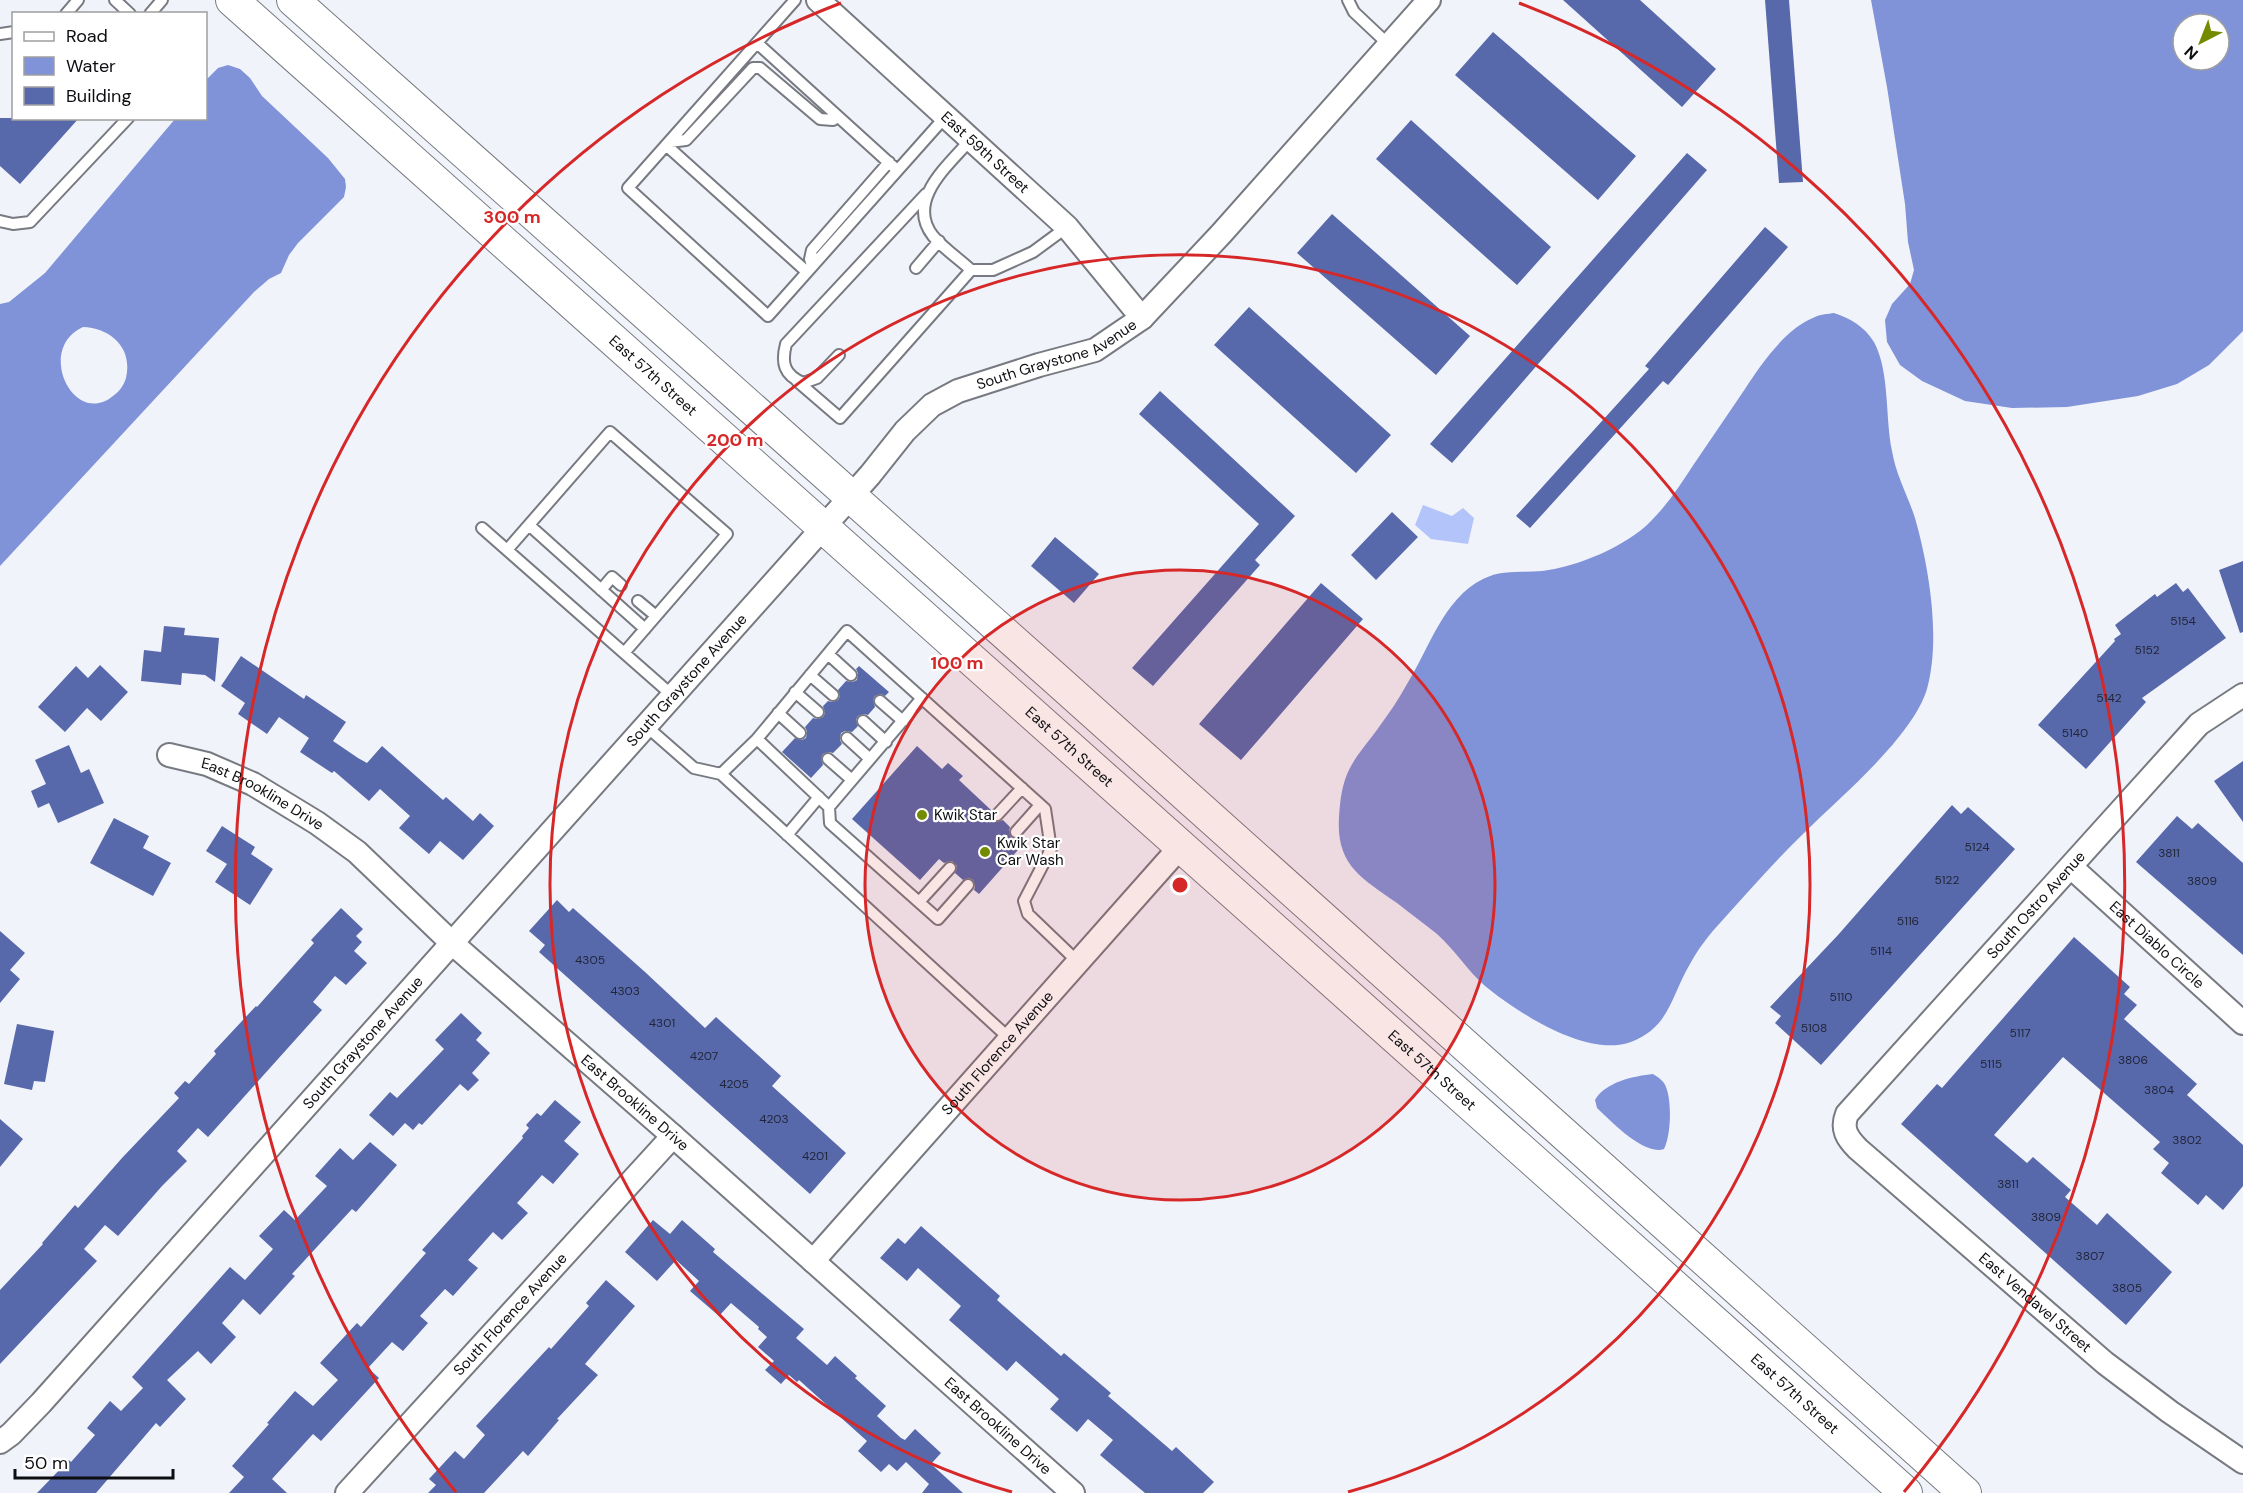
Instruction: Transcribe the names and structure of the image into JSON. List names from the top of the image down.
{
  "streets": {
    "main road": ["East 57th Street"],
    "street": [
      "East 59th Street",
      "South Graystone Avenue",
      "East Brookline Drive",
      "South Ostro Avenue",
      "East Diablo Circle",
      "South Florence Avenue",
      "East Vendavel Street"
    ]
  },
  "crossings": [
    ["East 59th Street", "South Graystone Avenue"],
    ["South Graystone Avenue", "East 57th Street"],
    ["South Graystone Avenue", "East Brookline Drive"],
    ["East 57th Street", "South Florence Avenue"],
    ["East Brookline Drive", "South Florence Avenue"],
    ["South Ostro Avenue", "East Diablo Circle"],
    ["South Ostro Avenue", "East Vendavel Street"]
  ],
  "places": ["Kwik Star", "Kwik Star Car Wash"],
  "house_numbers": [
    "5154",
    "5152",
    "5142",
    "5140",
    "5124",
    "3811",
    "5122",
    "3809",
    "5116",
    "5114",
    "4305",
    "4303",
    "5110",
    "4301",
    "5108",
    "5117",
    "4207",
    "3806",
    "5115",
    "4205",
    "3804",
    "4203",
    "3802",
    "4201",
    "3811",
    "3809",
    "3807",
    "3805"
  ],
  "legend": ["Road", "Water", "Building"],
  "scale_bar": "50 m",
  "north": "bottom left",
  "rings": ["300 m", "200 m", "100 m"]
}
